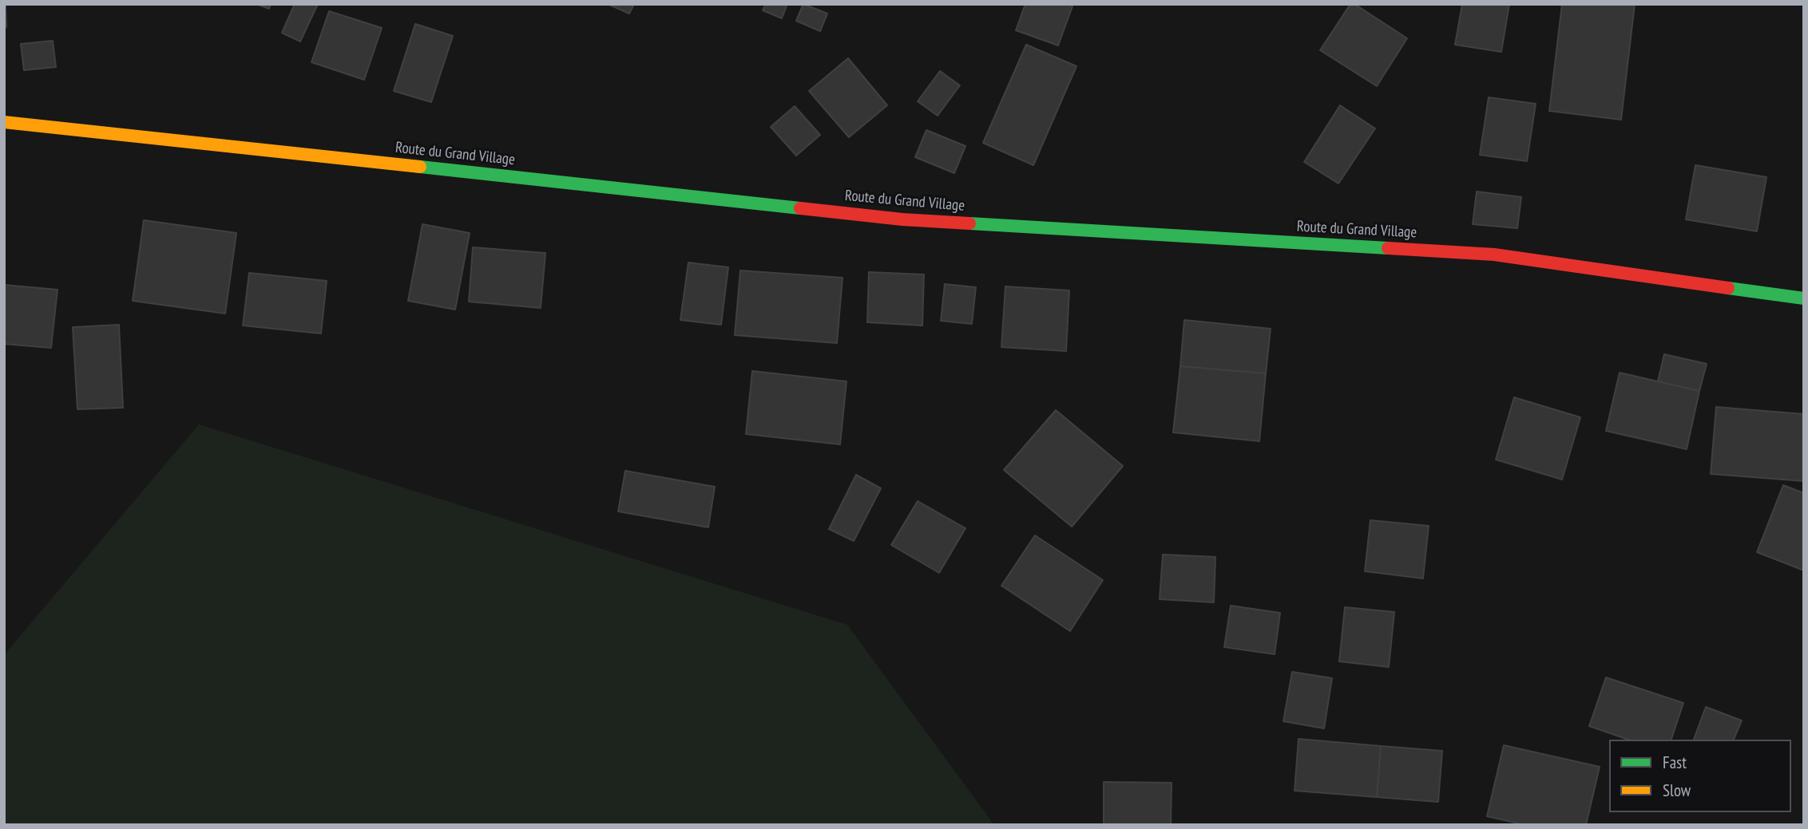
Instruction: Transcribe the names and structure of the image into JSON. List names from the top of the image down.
{
  "streets": {
    "street": ["Route du Grand Village"]
  },
  "legend": ["Fast", "Slow"]
}
